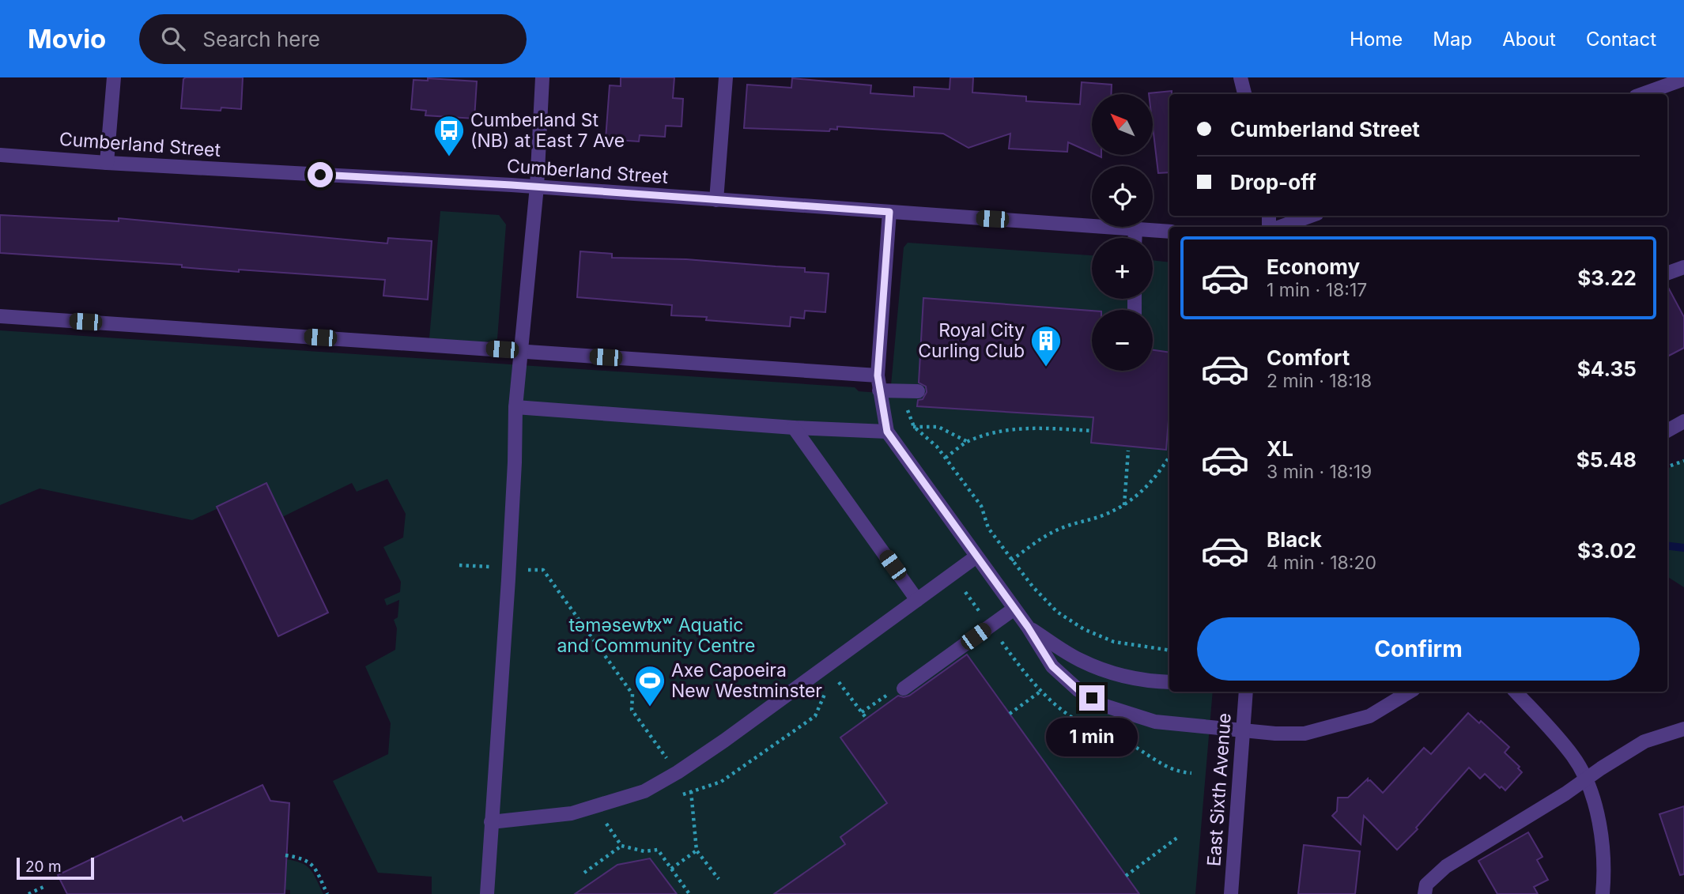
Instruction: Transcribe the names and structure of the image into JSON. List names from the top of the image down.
{
  "streets": {
    "street": ["Cumberland Street", "East Sixth Avenue"]
  },
  "parks": ["təməsew̓txʷ Aquatic and Community Centre"],
  "places": {
    "bus stop": ["Cumberland St (NB) at East 7 Ave"],
    "building": ["Royal City Curling Club"],
    "sports": ["Axe Capoeira New Westminster"]
  },
  "scale_bar": "20 m",
  "north": "top left",
  "page": {
    "header": "Movio",
    "search": "Search here",
    "nav": [
      "Home",
      "Map",
      "About",
      "Contact"
    ],
    "map_buttons": ["+", "−"],
    "banner": ["Cumberland Street", "Drop-off"],
    "list": [
      {
        "name": "Economy",
        "note": "1 min · 18:17",
        "value": "$3.22"
      },
      {
        "name": "Comfort",
        "note": "2 min · 18:18",
        "value": "$4.35"
      },
      {
        "name": "XL",
        "note": "3 min · 18:19",
        "value": "$5.48"
      },
      {
        "name": "Black",
        "note": "4 min · 18:20",
        "value": "$3.02"
      }
    ],
    "buttons": "Confirm",
    "bubble": "1 min",
    "scale": "20 m"
  }
}
